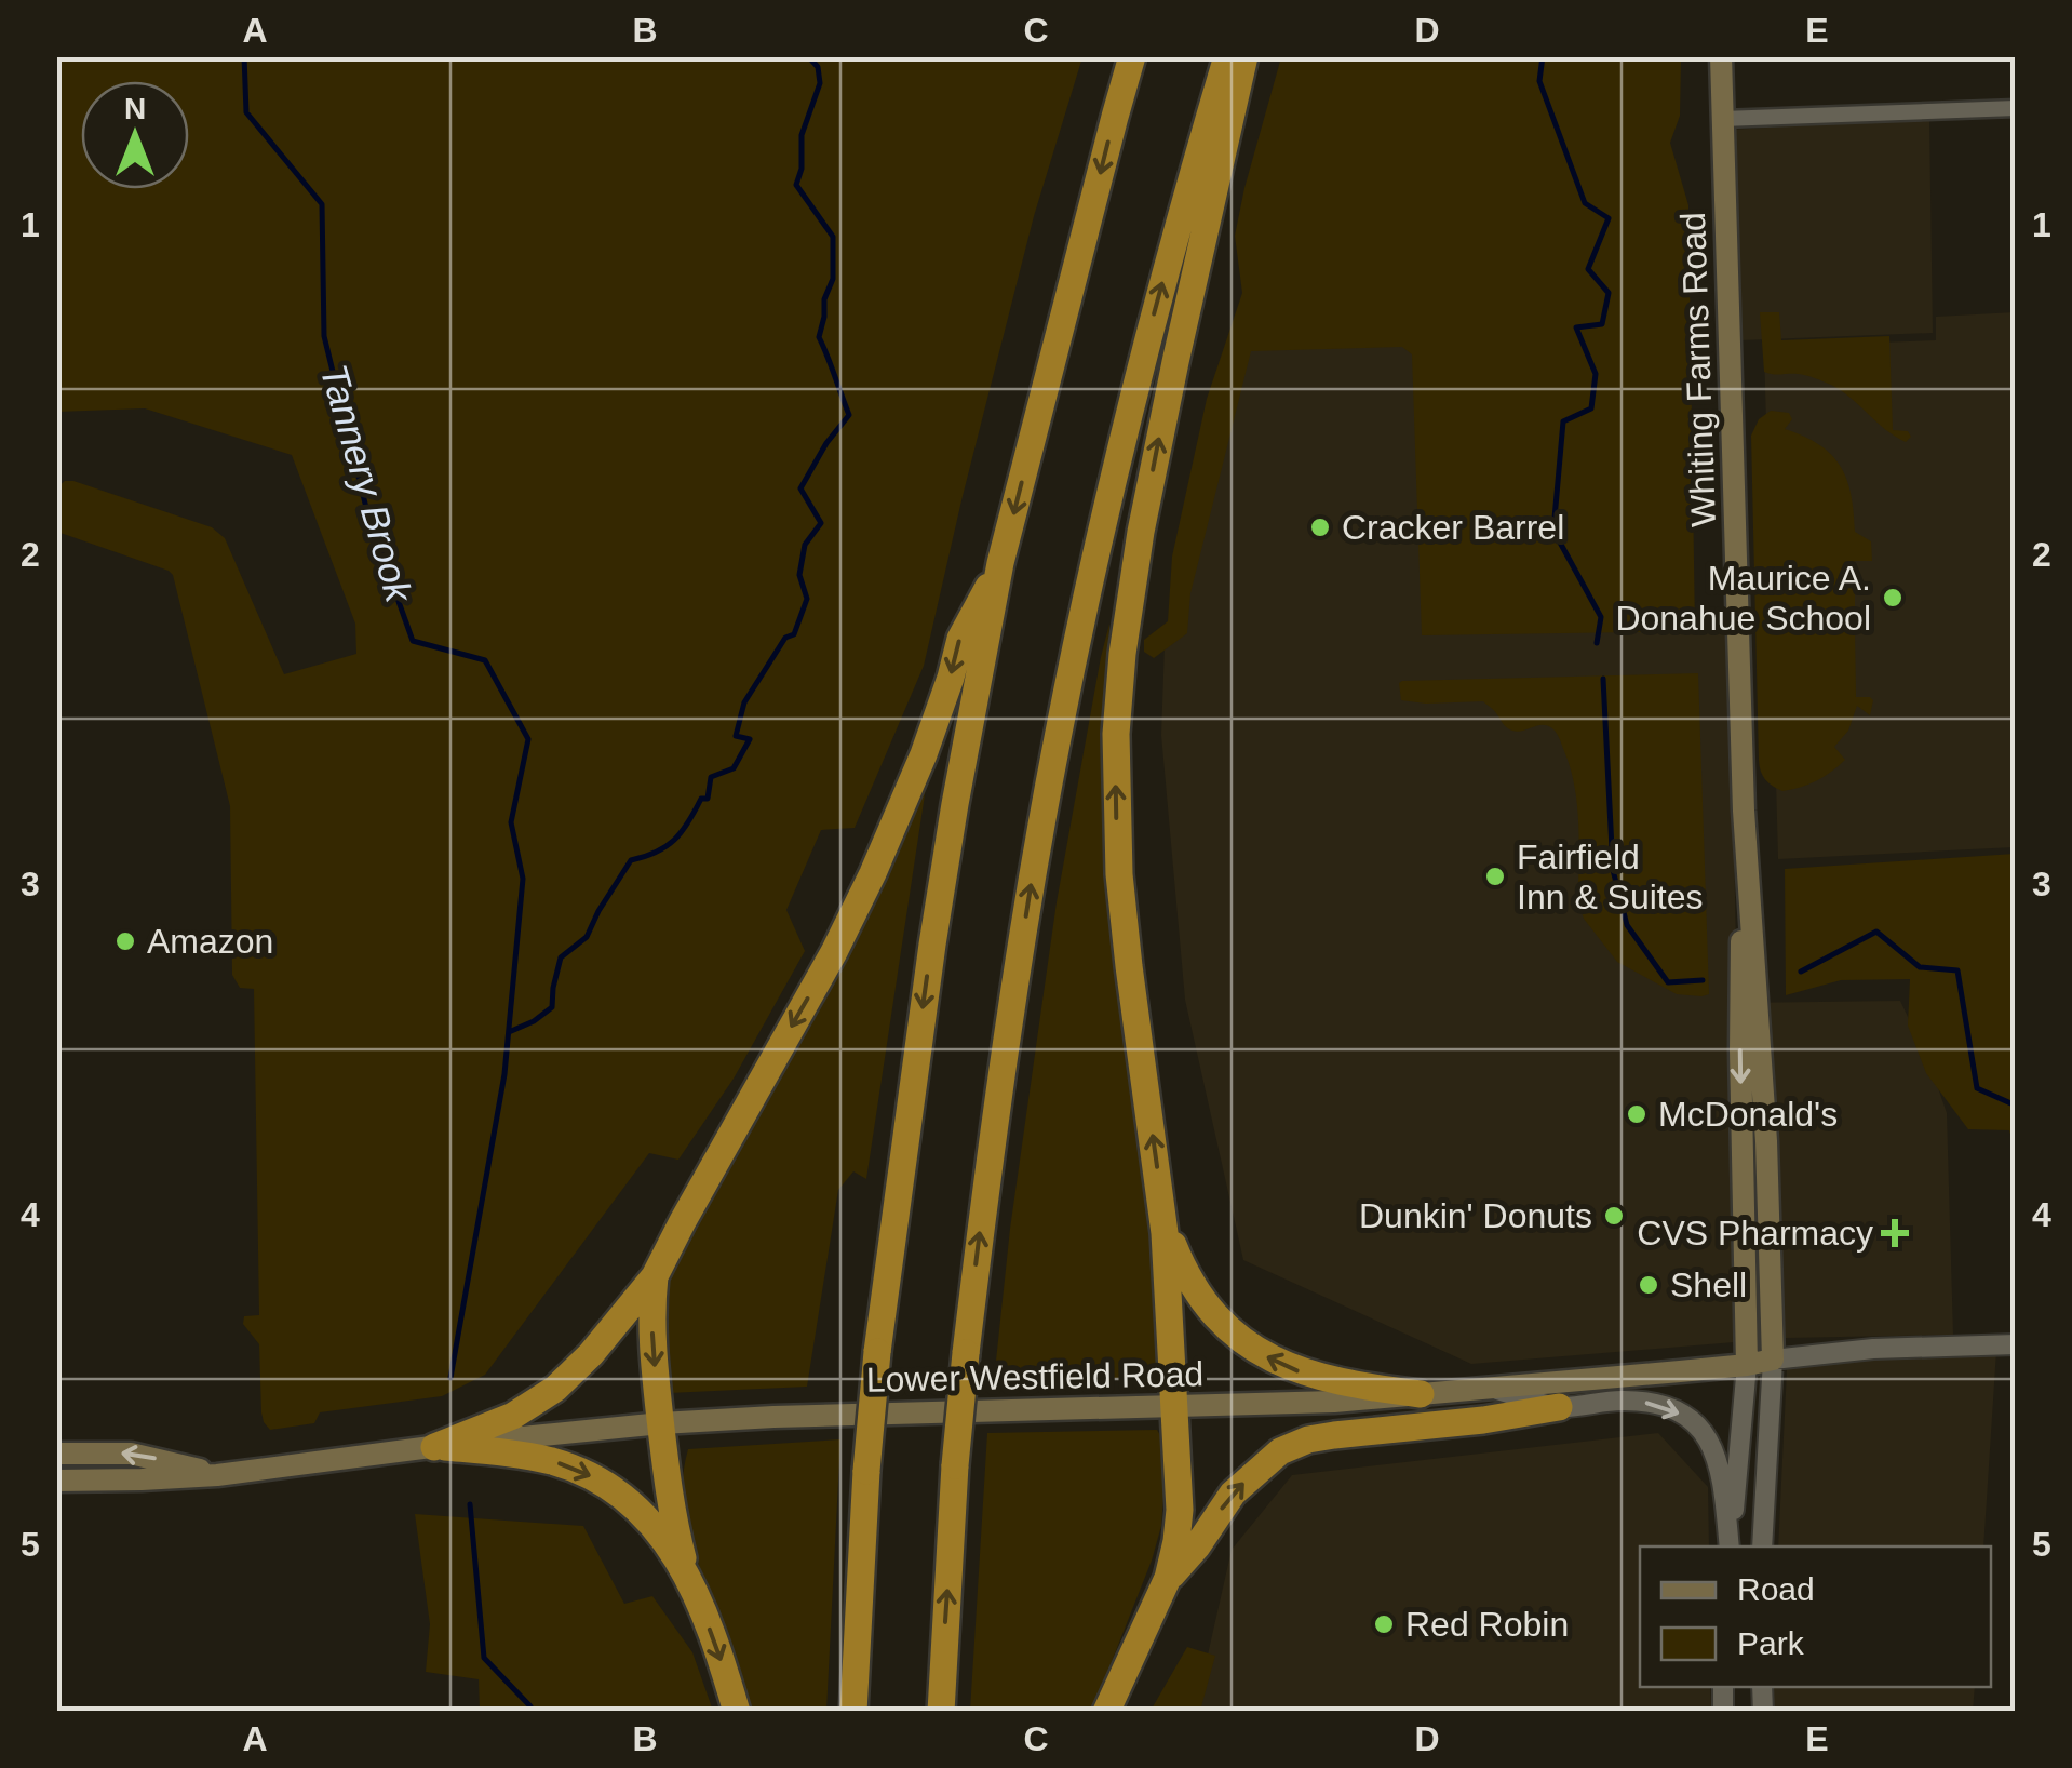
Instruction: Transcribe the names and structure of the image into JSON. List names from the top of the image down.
{
  "streets": {
    "main road": ["Whiting Farms Road", "Lower Westfield Road"]
  },
  "crossings": [
    ["Whiting Farms Road", "Lower Westfield Road"]
  ],
  "water": ["Tannery Brook"],
  "places": {
    "other": [
      "Cracker Barrel",
      "Maurice A. Donahue School",
      "Fairfield Inn & Suites",
      "Amazon",
      "McDonald's",
      "Dunkin' Donuts",
      "Shell",
      "Red Robin"
    ],
    "health": ["CVS Pharmacy"]
  },
  "legend": ["Road", "Park"],
  "north": "top",
  "grid": {
    "columns": [
      "A",
      "B",
      "C",
      "D",
      "E"
    ],
    "rows": [
      "1",
      "2",
      "3",
      "4",
      "5"
    ]
  }
}
